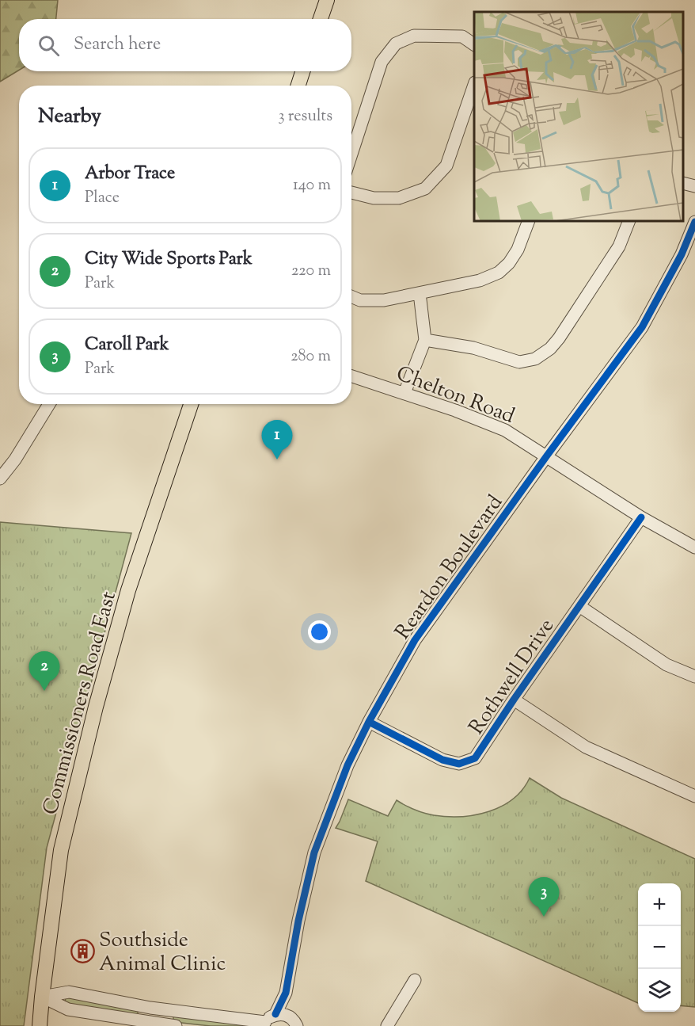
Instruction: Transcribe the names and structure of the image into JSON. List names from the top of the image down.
{
  "streets": {
    "main road": ["Commissioners Road East"],
    "street": ["Chelton Road", "Reardon Boulevard", "Rothwell Drive"]
  },
  "crossings": [
    ["Chelton Road", "Reardon Boulevard"],
    ["Chelton Road", "Rothwell Drive"],
    ["Reardon Boulevard", "Rothwell Drive"]
  ],
  "places": {
    "building": ["Southside Animal Clinic"]
  },
  "page": {
    "search": "Search here",
    "heading": ["Nearby", "3 results"],
    "list": [
      {
        "mark": "1",
        "name": "Arbor Trace",
        "note": "Place",
        "value": "140 m"
      },
      {
        "mark": "2",
        "name": "City Wide Sports Park",
        "note": "Park",
        "value": "220 m"
      },
      {
        "mark": "3",
        "name": "Caroll Park",
        "note": "Park",
        "value": "280 m"
      }
    ],
    "pins": ["1", "2", "3"],
    "map_buttons": ["+", "−"]
  }
}
